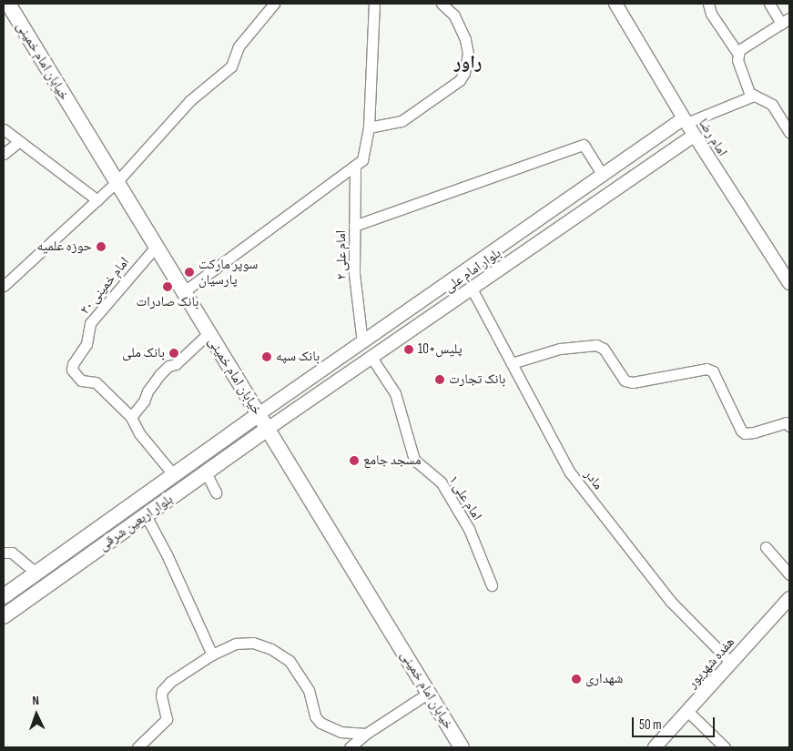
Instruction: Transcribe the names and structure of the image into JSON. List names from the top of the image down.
{
  "streets": {
    "main road": ["خیابان امام خمینی", "بلوار اربعین شرقی"],
    "street": [
      "امام رضا",
      "امام علی ۲",
      "بلوار امام علی",
      "امام خمینی ۲۰",
      "مادر",
      "امام علی ۱",
      "هفده شهریور"
    ]
  },
  "crossings": [
    ["خیابان امام خمینی", "بلوار امام علی"],
    ["خیابان امام خمینی", "امام خمینی ۲۰"],
    ["خیابان امام خمینی", "بلوار اربعین شرقی"],
    ["امام رضا", "بلوار امام علی"],
    ["امام علی ۲", "بلوار امام علی"],
    ["بلوار امام علی", "مادر"],
    ["بلوار امام علی", "امام علی ۱"],
    ["بلوار امام علی", "بلوار اربعین شرقی"],
    ["مادر", "هفده شهریور"]
  ],
  "districts": ["راور"],
  "places": [
    "حوزه علمیه",
    "سوپر مارکت پارسیان",
    "بانک صادرات",
    "پلیس+10",
    "بانک ملی",
    "بانک سپه",
    "بانک تجارت",
    "مسجد جامع",
    "شهداری"
  ],
  "scale_bar": "50 m",
  "north": "top"
}
